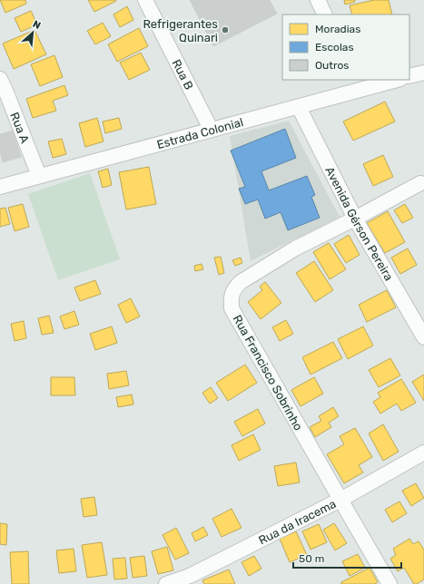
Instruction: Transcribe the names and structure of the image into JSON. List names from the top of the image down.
{
  "streets": {
    "street": [
      "Rua B",
      "Rua A",
      "Estrada Colonial",
      "Avenida Gérson Pereira",
      "Rua Francisco Sobrinho",
      "Rua da Iracema"
    ]
  },
  "crossings": [
    ["Rua B", "Estrada Colonial"],
    ["Rua A", "Estrada Colonial"],
    ["Estrada Colonial", "Avenida Gérson Pereira"],
    ["Avenida Gérson Pereira", "Rua Francisco Sobrinho"],
    ["Rua Francisco Sobrinho", "Rua da Iracema"]
  ],
  "places": ["Refrigerantes Quinari"],
  "legend": ["Moradias", "Escolas", "Outros"],
  "scale_bar": "50 m",
  "north": "top right"
}
